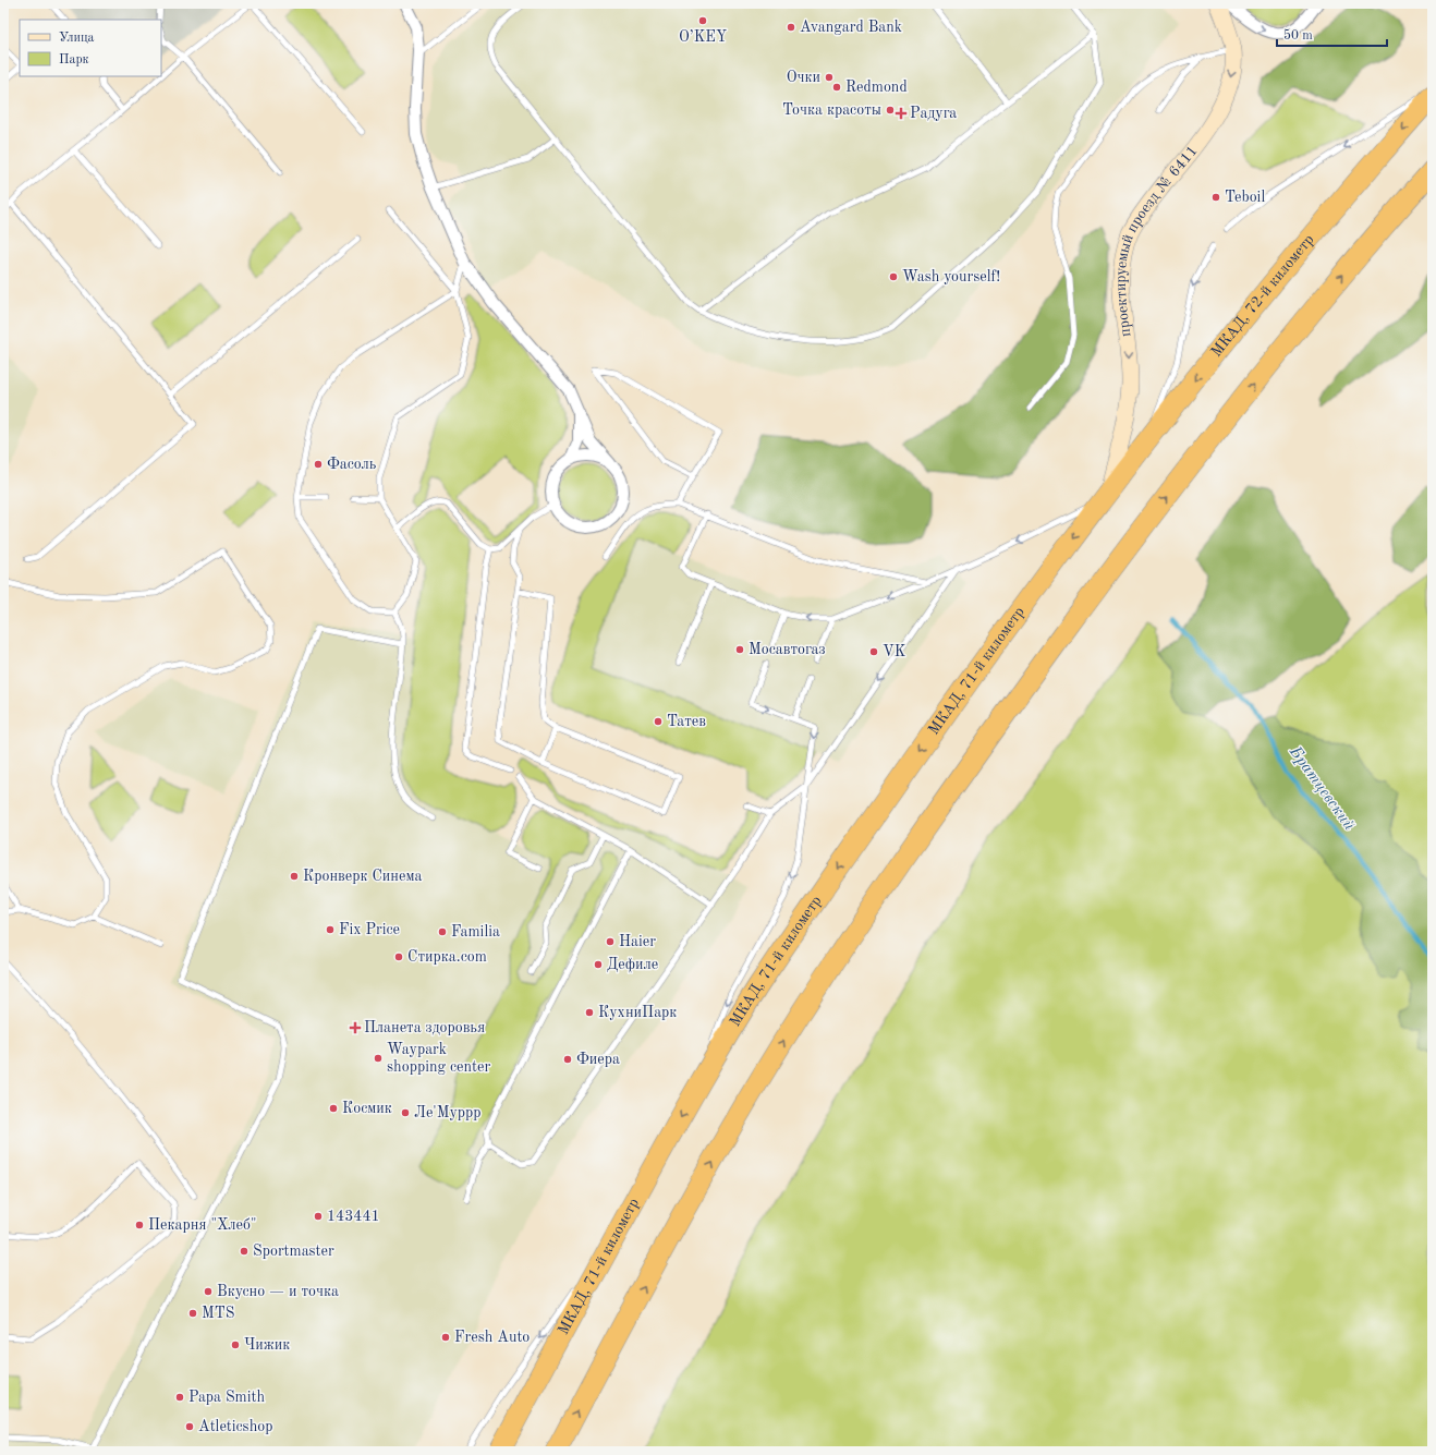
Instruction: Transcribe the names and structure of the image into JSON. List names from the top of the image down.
{
  "streets": {
    "highway": ["МКАД, 72-й километр", "МКАД, 71-й километр"],
    "street": ["проектируемый проезд № 6411"]
  },
  "crossings": [
    ["проектируемый проезд № 6411", "МКАД, 72-й километр"],
    ["проектируемый проезд № 6411", "МКАД, 71-й километр"],
    ["МКАД, 72-й километр", "МКАД, 71-й километр"]
  ],
  "one_way": ["проектируемый проезд № 6411"],
  "water": ["Братцевский"],
  "places": {
    "other": [
      "O’KEY",
      "Avangard Bank",
      "Очки",
      "Redmond",
      "Точка красоты",
      "Teboil",
      "Wash yourself!",
      "Фасоль",
      "Мосавтогаз",
      "VK",
      "Татев",
      "Кронверк Синема",
      "Fix Price",
      "Familia",
      "Haier",
      "Стирка.com",
      "Дефиле",
      "КухниПарк",
      "Waypark shopping center",
      "Фиера",
      "Космик",
      "Ле'Муррр",
      "143441",
      "Пекарня \"Хлеб\"",
      "Sportmaster",
      "Вкусно — и точка",
      "MTS",
      "Fresh Auto",
      "Чижик",
      "Papa Smith",
      "Atleticshop"
    ],
    "health": ["Радуга", "Планета здоровья"]
  },
  "legend": ["Улица", "Парк"],
  "scale_bar": "50 m"
}
